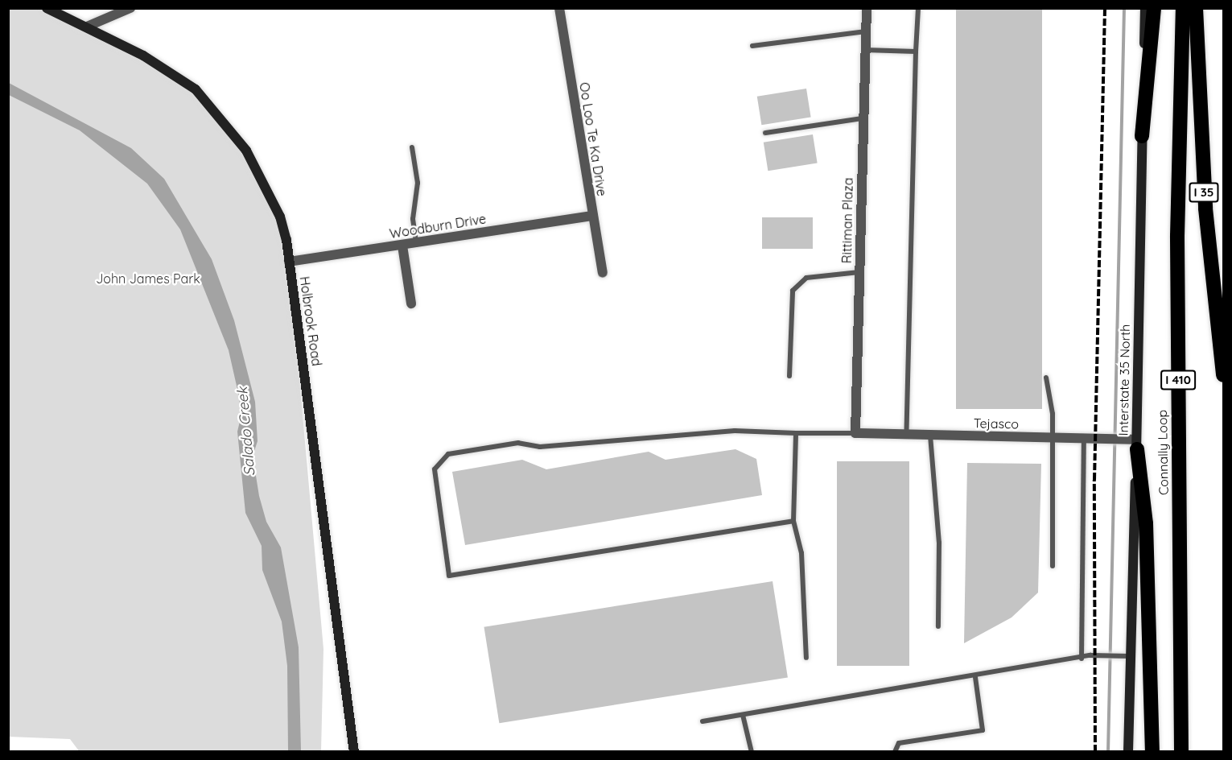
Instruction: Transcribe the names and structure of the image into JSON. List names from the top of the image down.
{
  "streets": {
    "highway": ["I 35", "I 410", "Connally Loop"],
    "street": [
      "Oo Loo Te Ka Drive",
      "Rittiman Plaza",
      "Woodburn Drive",
      "Holbrook Road",
      "Interstate 35 North",
      "Tejasco"
    ]
  },
  "crossings": [
    ["Oo Loo Te Ka Drive", "Woodburn Drive"],
    ["Rittiman Plaza", "Tejasco"],
    ["Woodburn Drive", "Holbrook Road"],
    ["Interstate 35 North", "Tejasco"]
  ],
  "water": ["Salado Creek"],
  "parks": ["John James Park"]
}
